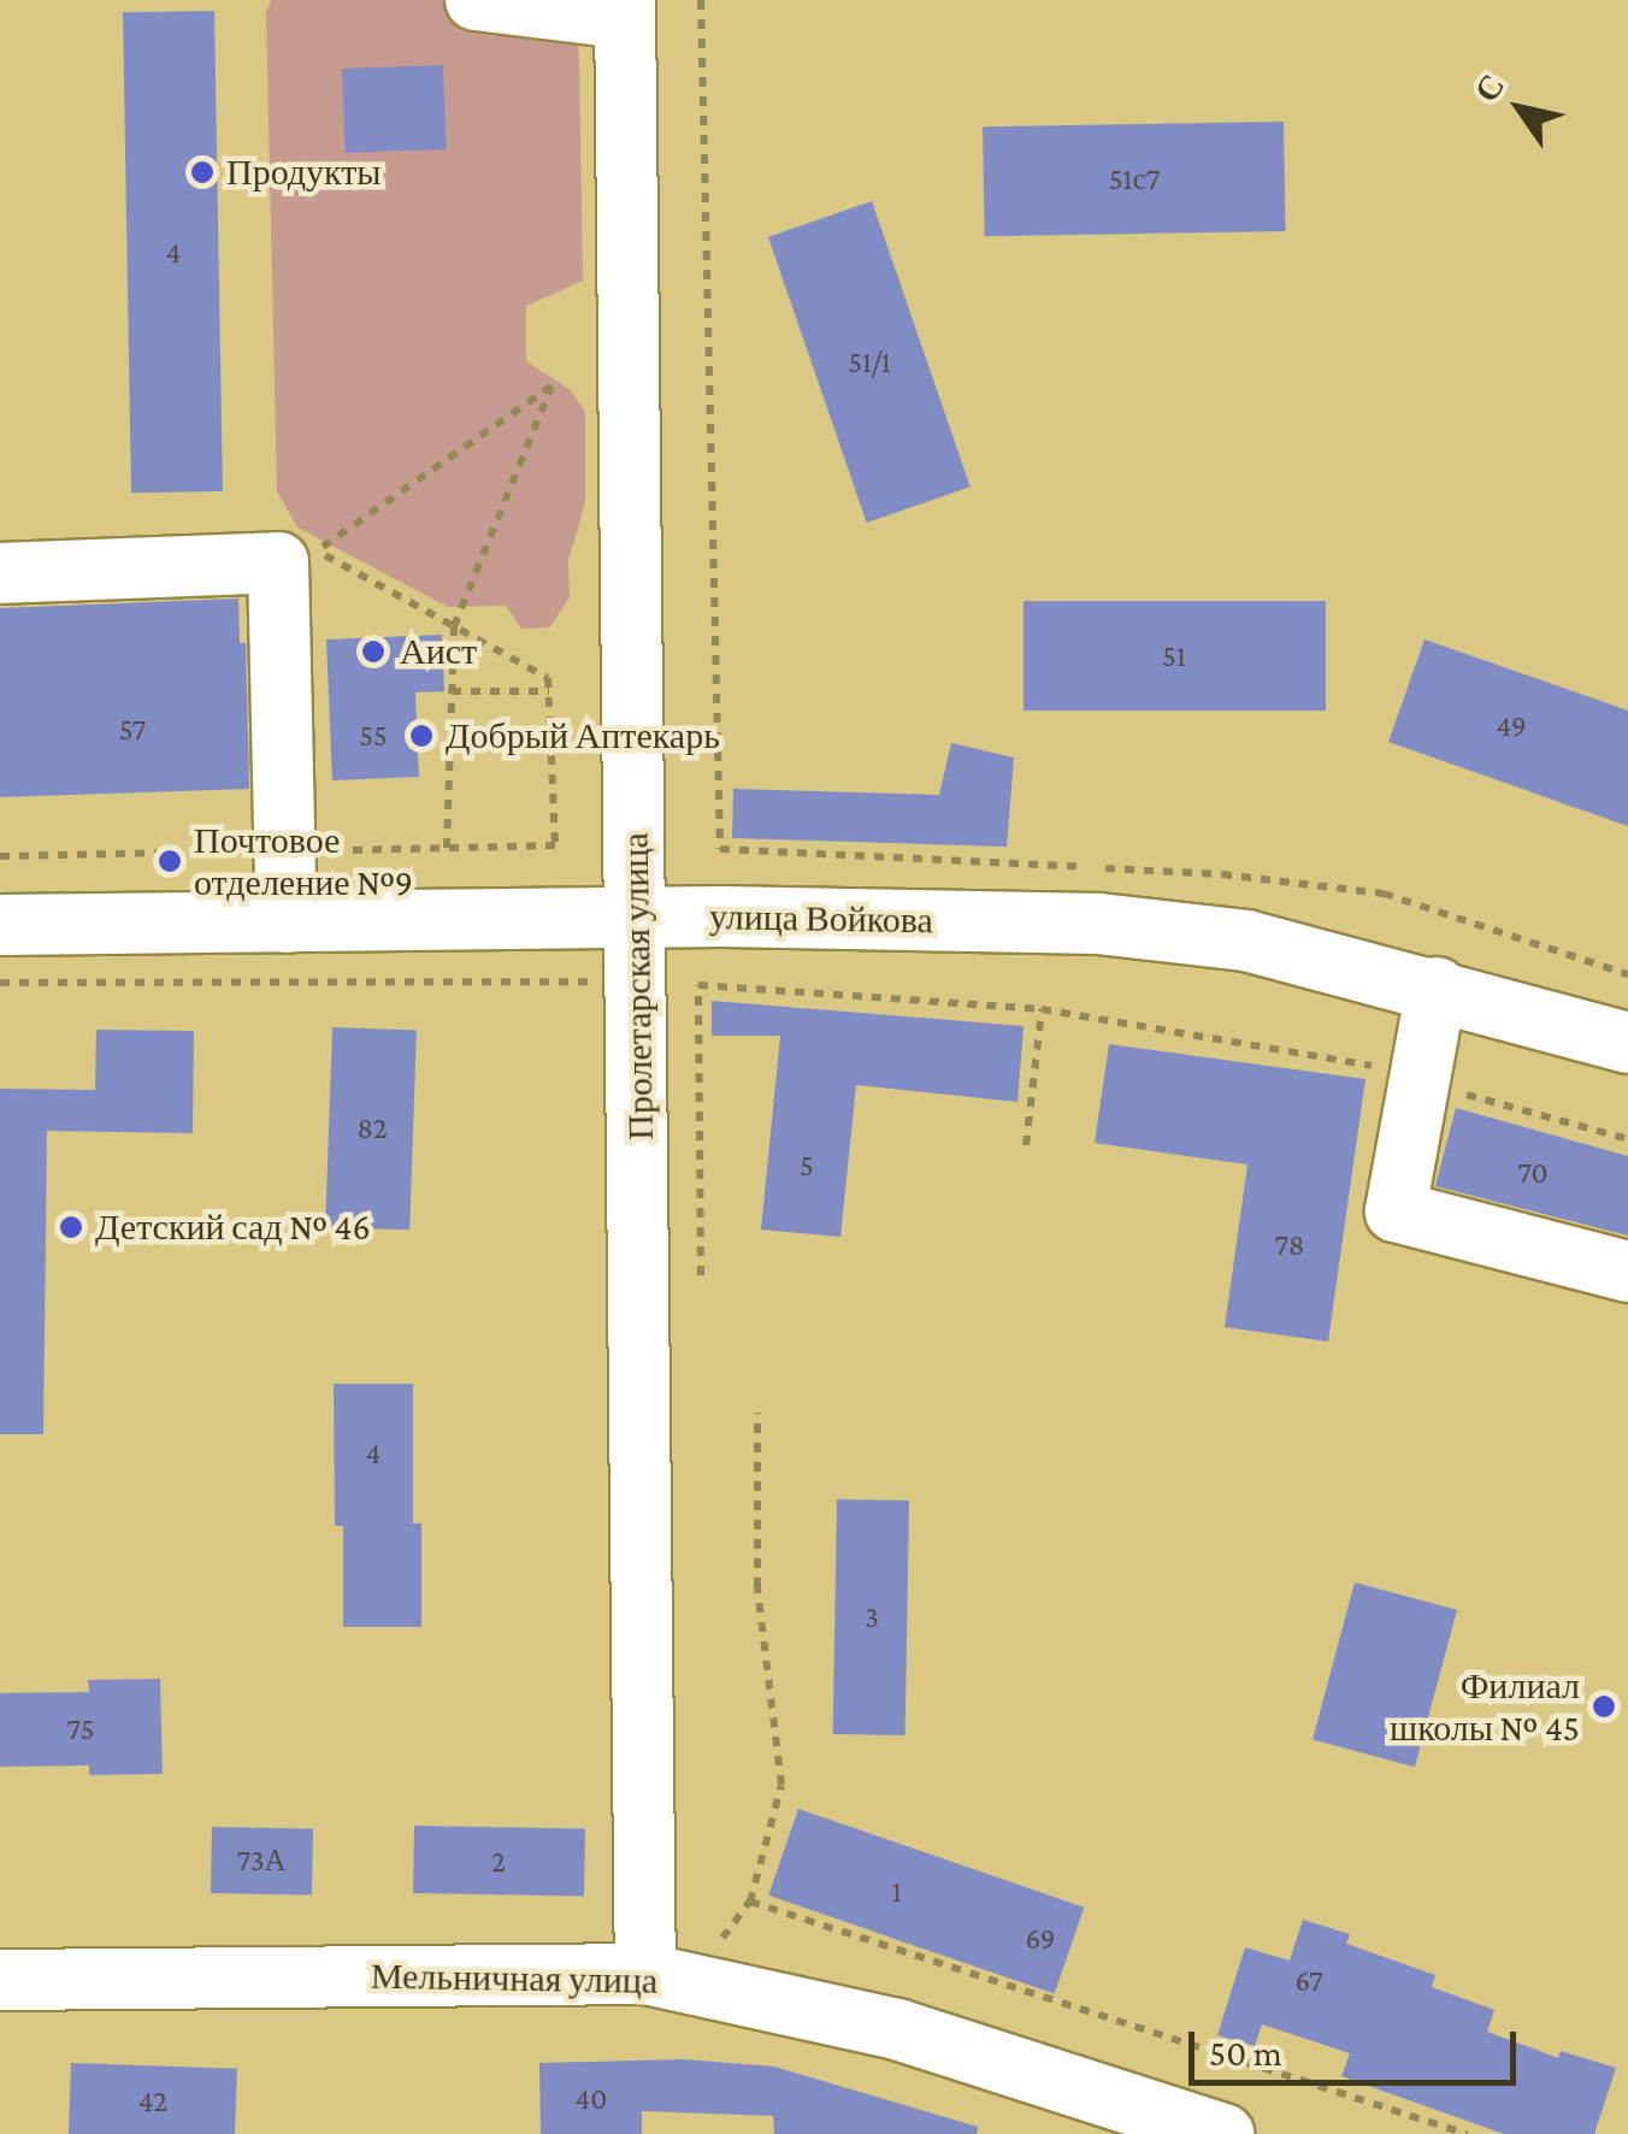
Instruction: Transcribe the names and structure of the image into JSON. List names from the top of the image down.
{
  "streets": {
    "street": ["улица Войкова", "Пролетарская улица", "Мельничная улица"]
  },
  "crossings": [
    ["улица Войкова", "Пролетарская улица"],
    ["Пролетарская улица", "Мельничная улица"]
  ],
  "places": [
    "Продукты",
    "Аист",
    "Добрый Аптекарь",
    "Почтовое отделение №9",
    "Детский сад № 46",
    "Филиал школы № 45"
  ],
  "house_numbers": [
    "51с7",
    "4",
    "51/1",
    "51",
    "49",
    "57",
    "55",
    "82",
    "5",
    "70",
    "78",
    "4",
    "3",
    "75",
    "73А",
    "2",
    "1",
    "69",
    "67",
    "40",
    "42"
  ],
  "scale_bar": "50 m",
  "north": "top left"
}
